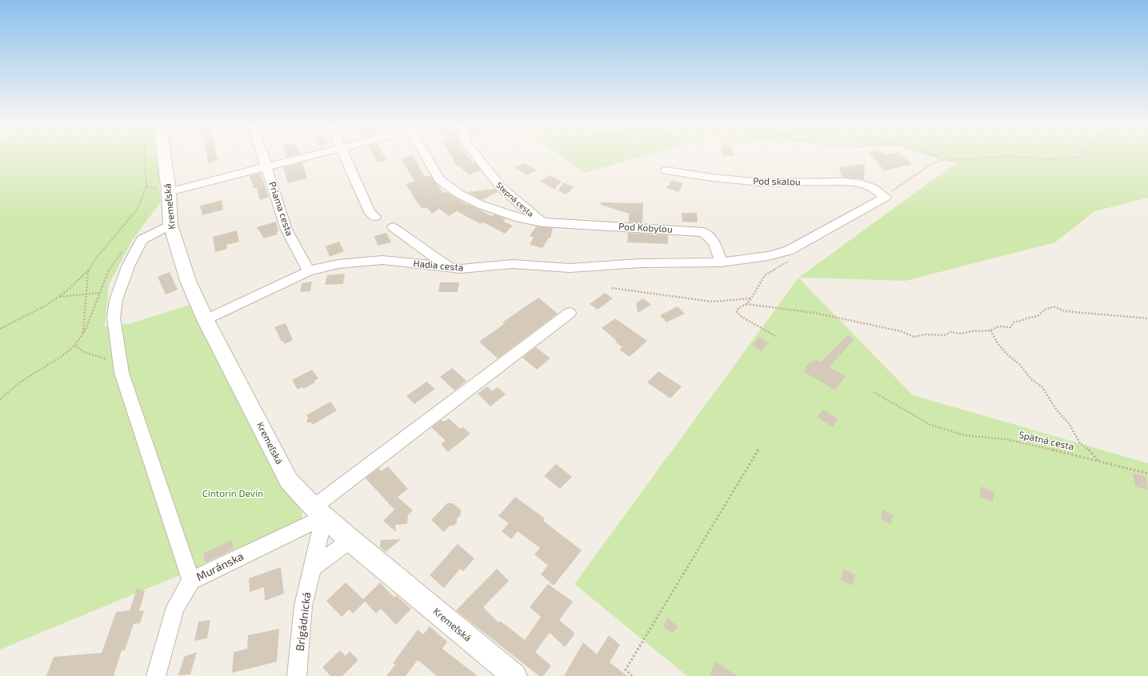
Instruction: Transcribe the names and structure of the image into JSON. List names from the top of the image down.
{
  "streets": {
    "street": [
      "Pod skalou",
      "Stepná cesta",
      "Kremeľská",
      "Priama cesta",
      "Pod Kobylou",
      "Hadia cesta",
      "Muránska",
      "Brigádnická"
    ],
    "path": ["Spätná cesta"]
  },
  "crossings": [
    ["Stepná cesta", "Pod Kobylou"],
    ["Kremeľská", "Pod Kobylou"],
    ["Kremeľská", "Hadia cesta"],
    ["Kremeľská", "Muránska"],
    ["Kremeľská", "Brigádnická"],
    ["Priama cesta", "Pod Kobylou"],
    ["Priama cesta", "Hadia cesta"],
    ["Pod Kobylou", "Hadia cesta"],
    ["Muránska", "Brigádnická"]
  ],
  "parks": ["Cintorín Devín"]
}
